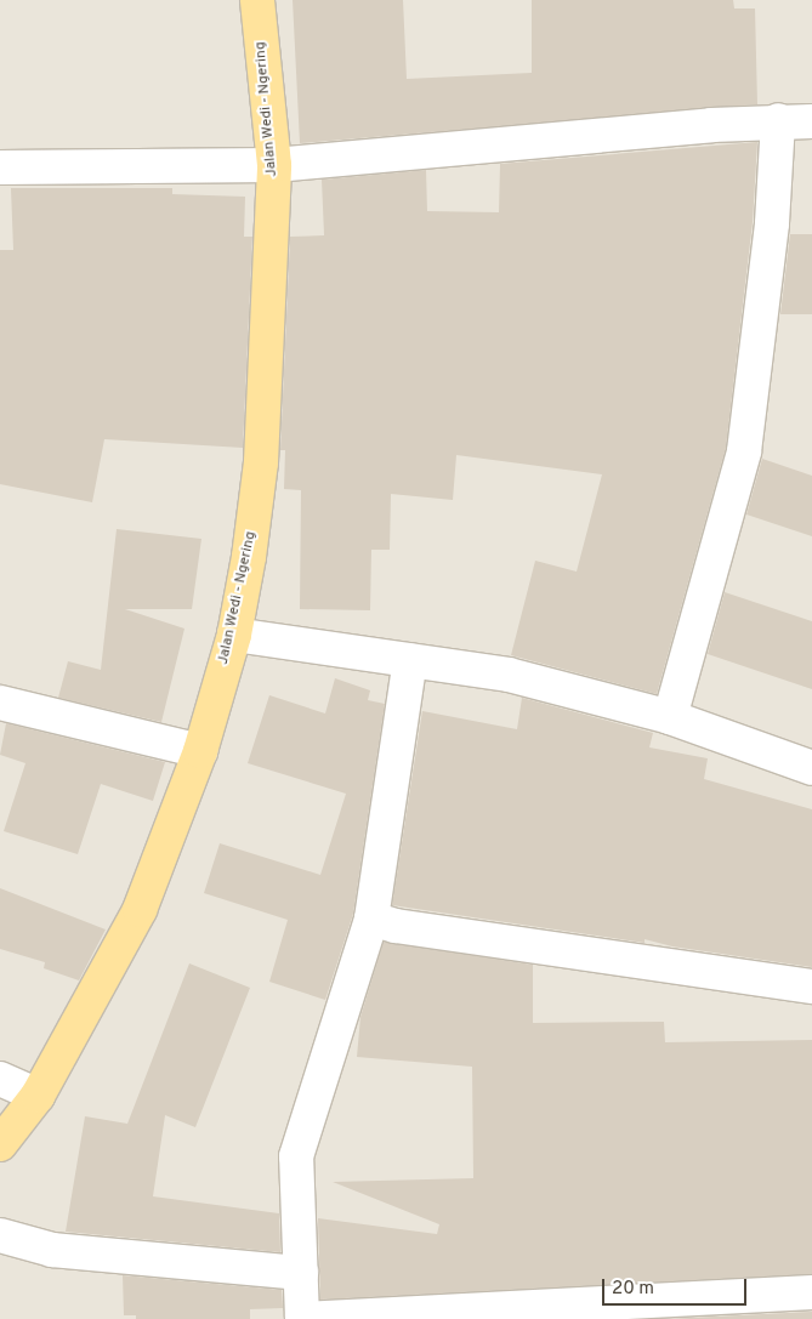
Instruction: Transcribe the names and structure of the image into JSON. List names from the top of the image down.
{
  "streets": {
    "main road": ["Jalan Wedi - Ngering"]
  },
  "scale_bar": "20 m"
}
